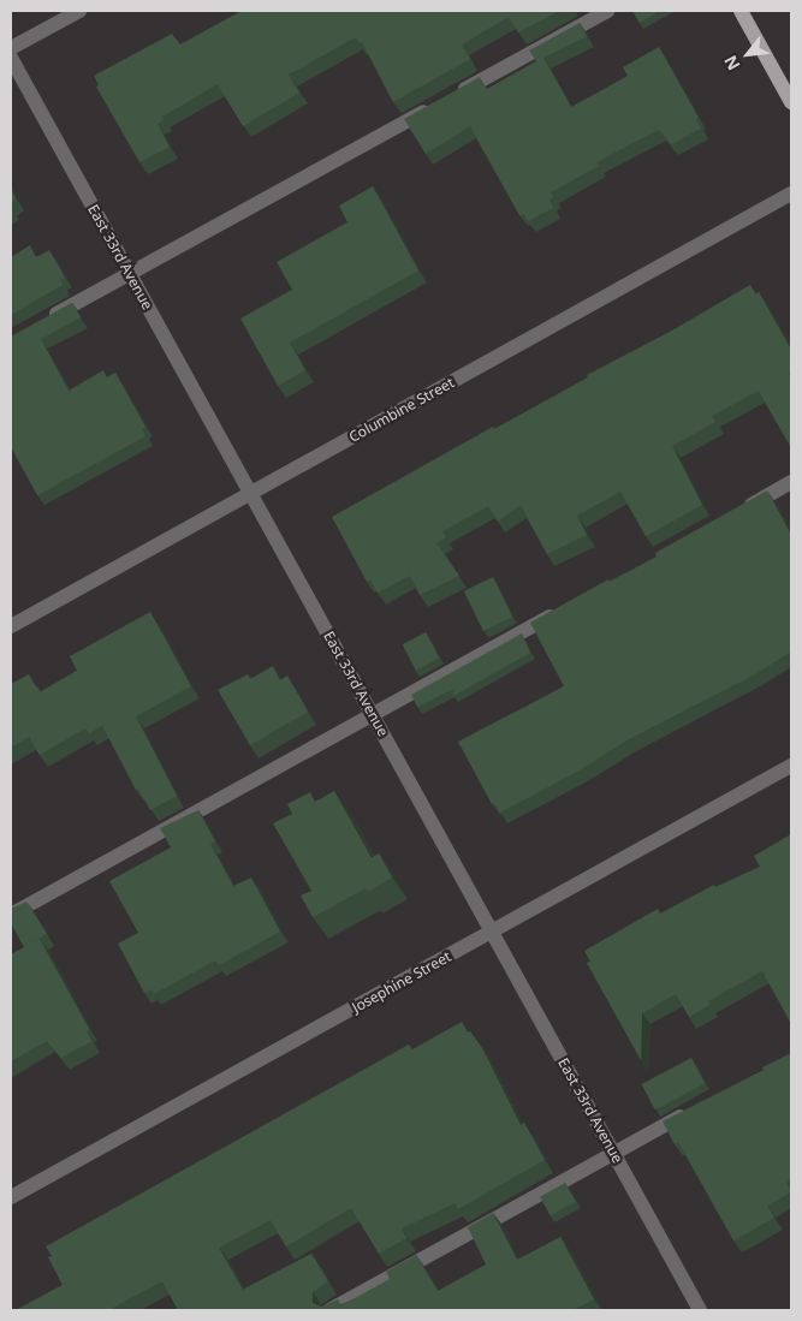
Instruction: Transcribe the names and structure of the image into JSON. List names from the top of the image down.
{
  "streets": {
    "street": ["East 33rd Avenue", "Columbine Street", "Josephine Street"]
  },
  "crossings": [
    ["East 33rd Avenue", "Columbine Street"],
    ["East 33rd Avenue", "Josephine Street"]
  ],
  "north": "bottom left"
}
